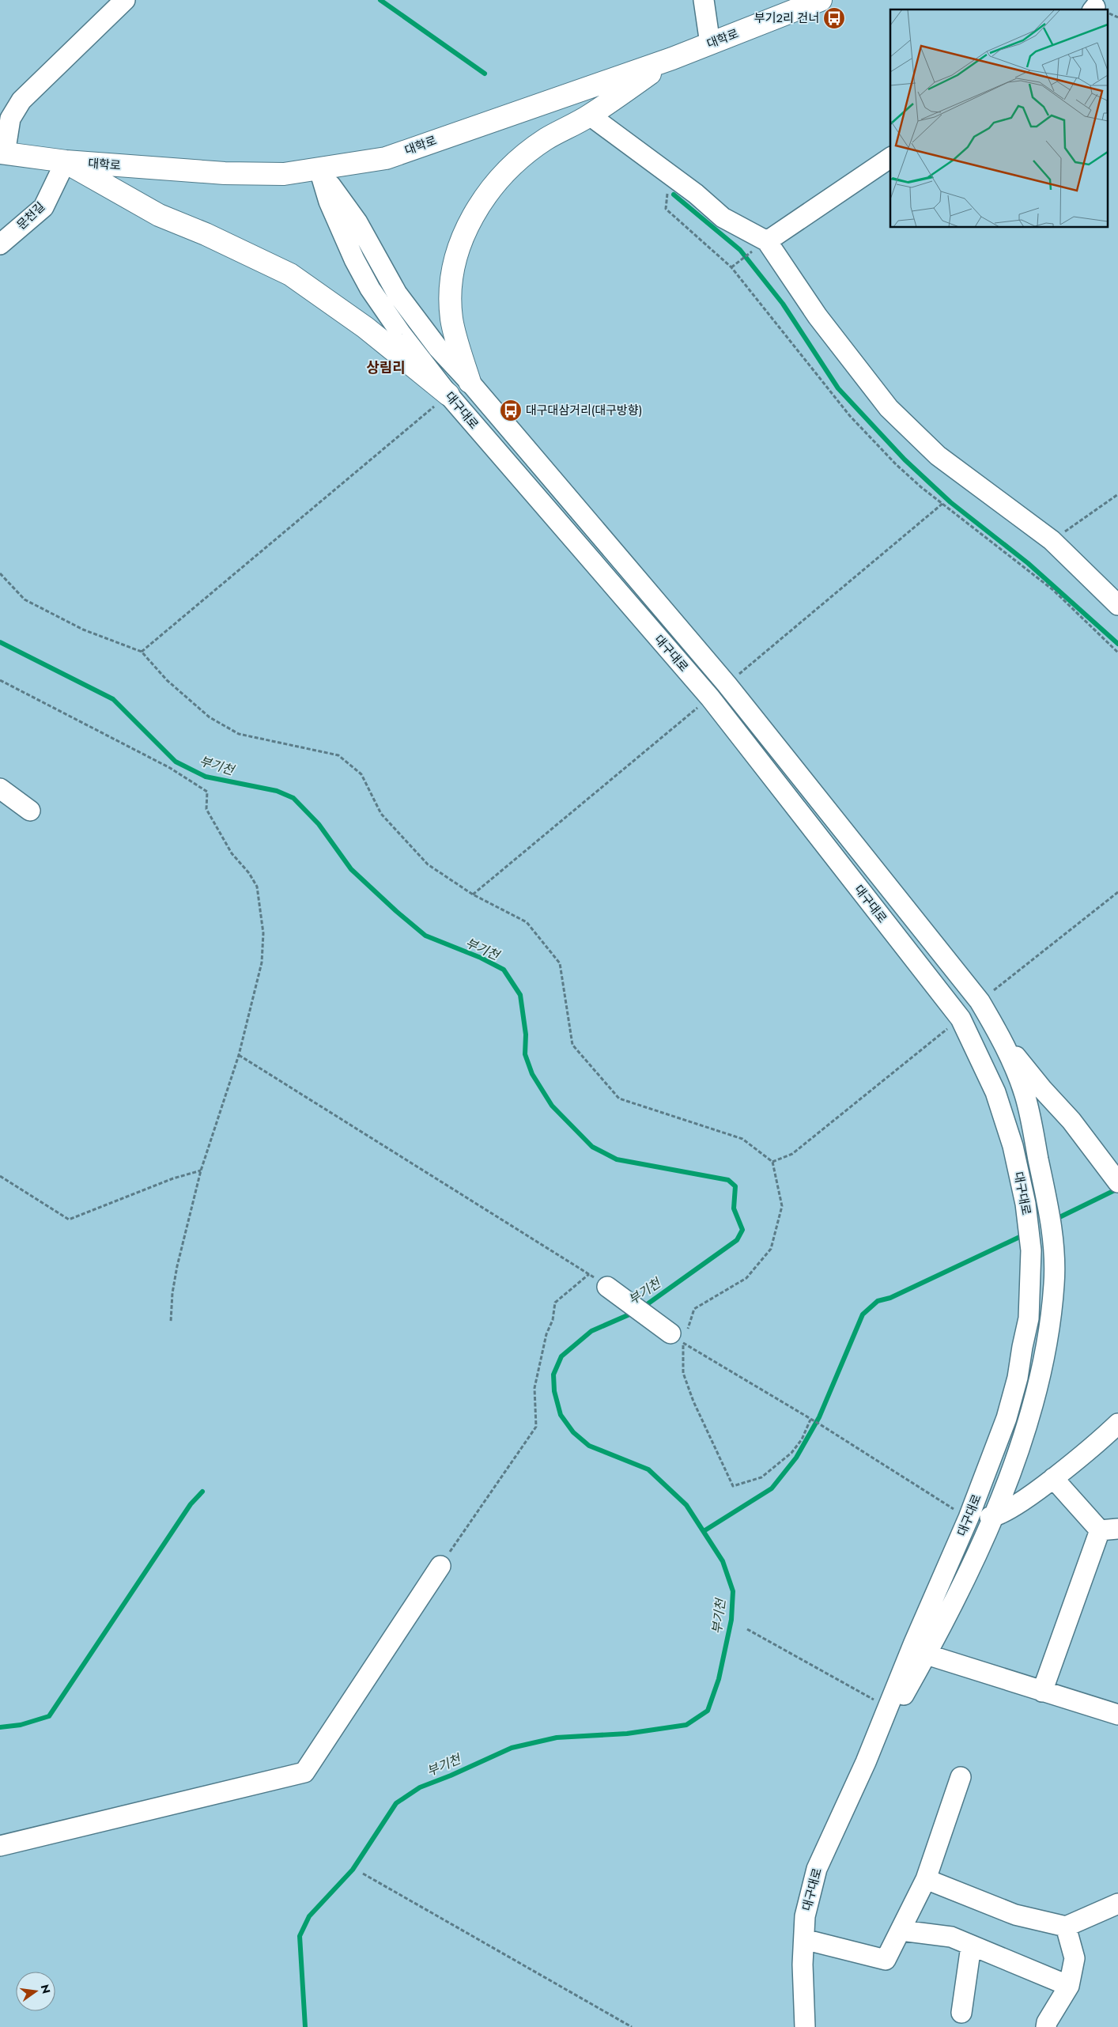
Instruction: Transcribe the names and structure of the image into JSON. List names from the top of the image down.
{
  "streets": {
    "main road": ["대학로"],
    "street": ["문천길", "대구대로"]
  },
  "crossings": [
    ["대학로", "문천길"],
    ["대학로", "대구대로"]
  ],
  "districts": ["상림리"],
  "water": ["부기천"],
  "places": {
    "bus stop": ["부기2리 건너", "대구대삼거리(대구방향)"]
  },
  "north": "right"
}
